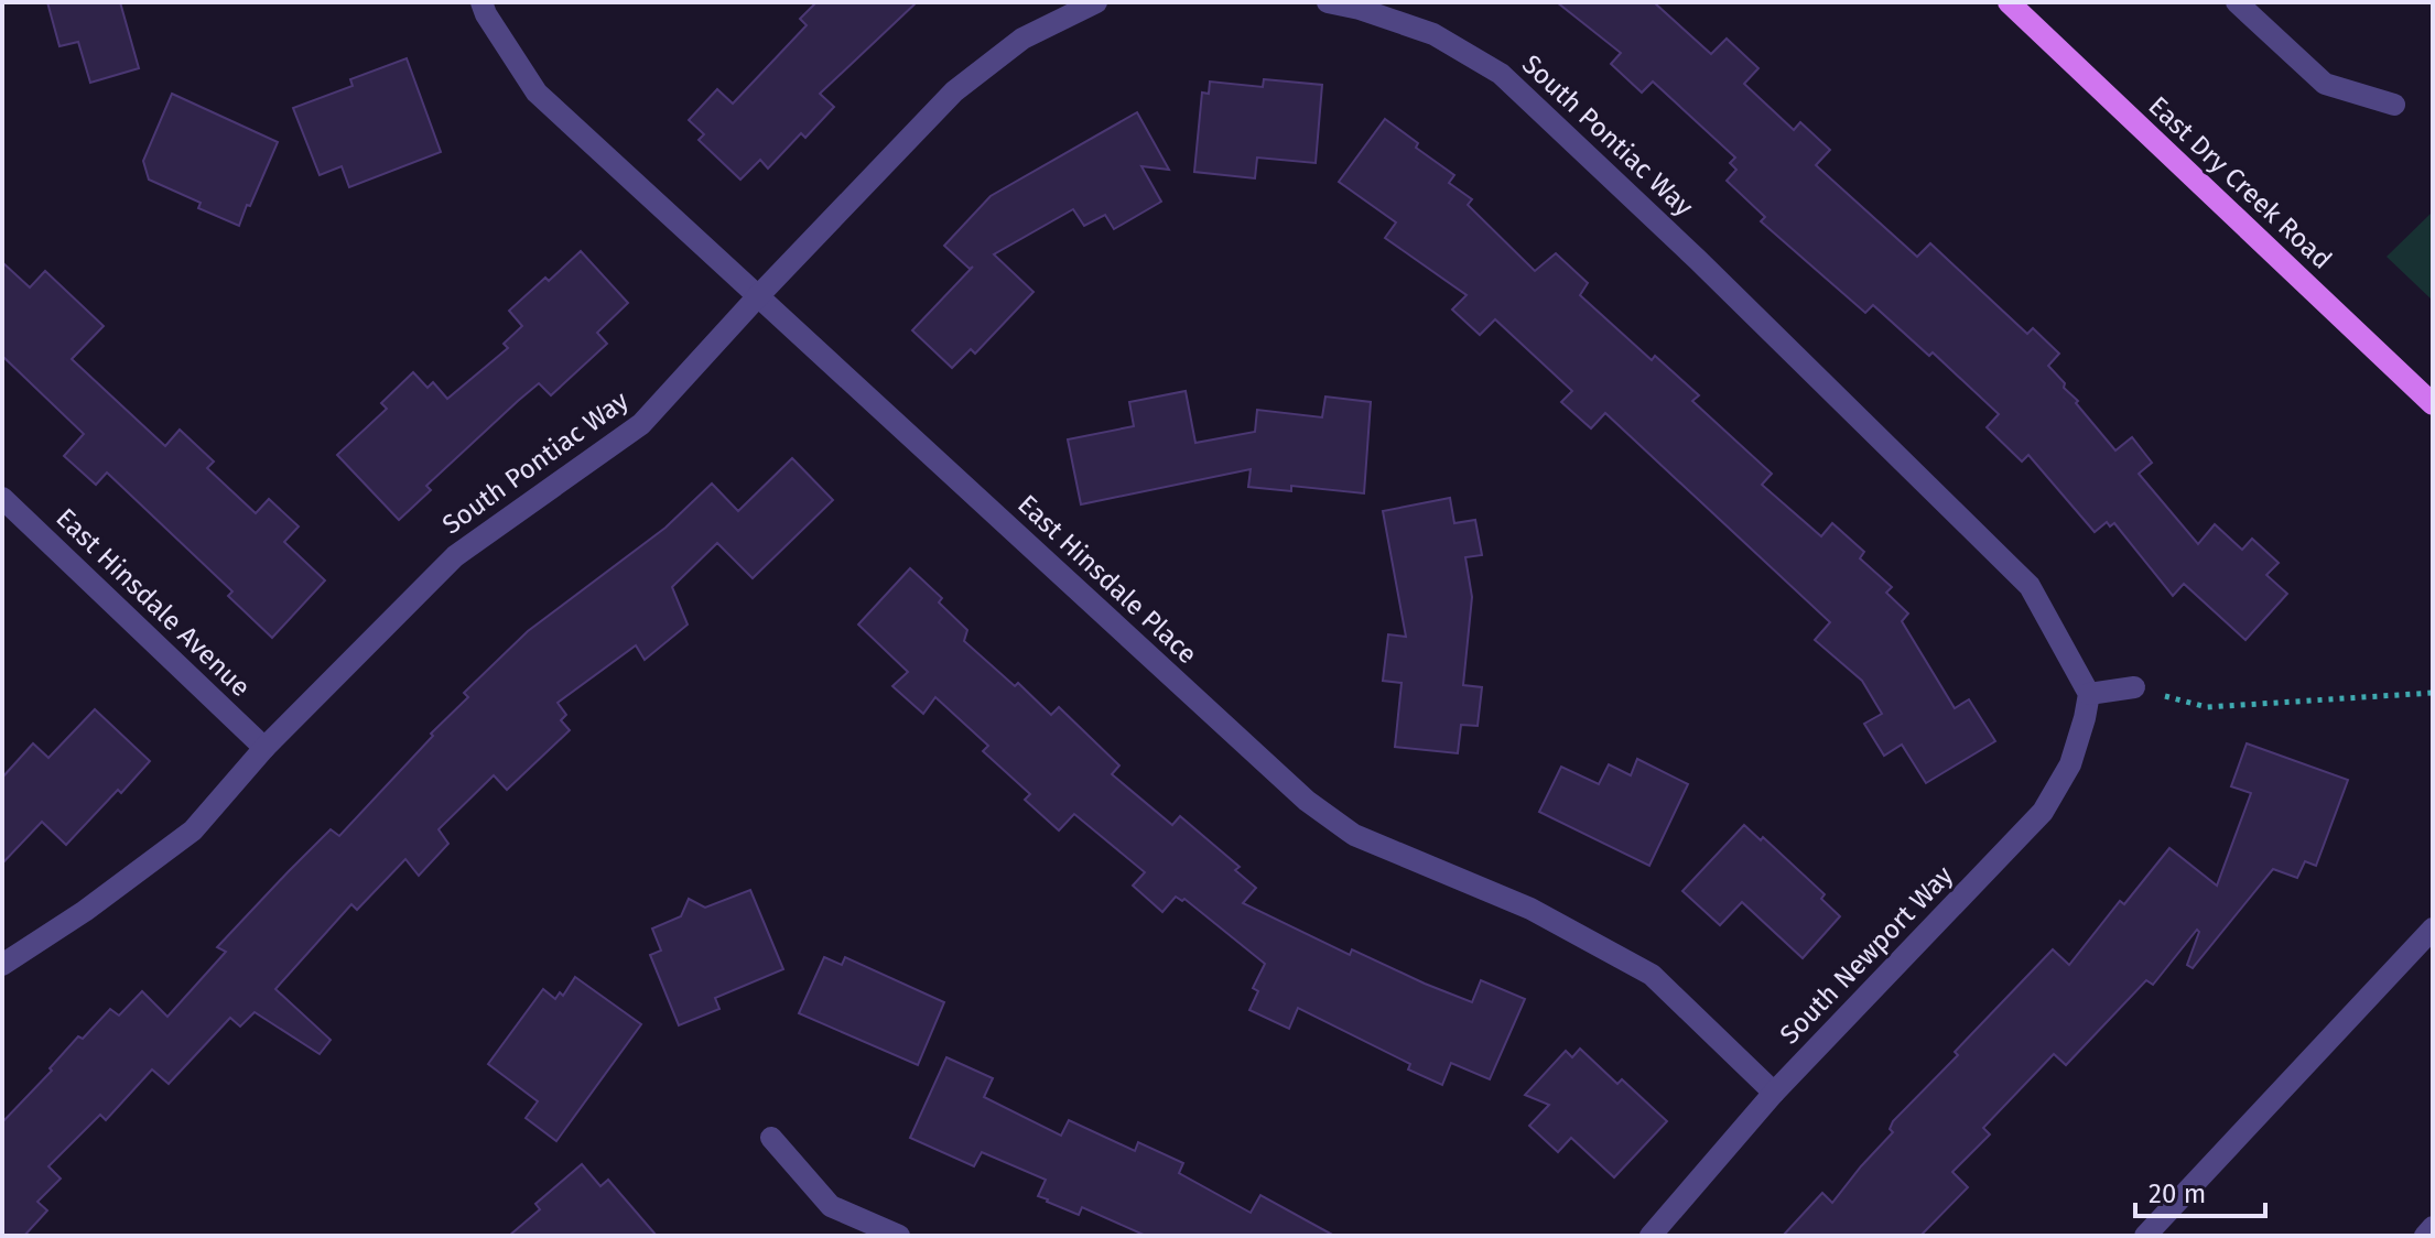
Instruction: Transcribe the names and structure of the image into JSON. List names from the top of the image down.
{
  "streets": {
    "main road": ["East Dry Creek Road"],
    "street": [
      "South Pontiac Way",
      "East Hinsdale Place",
      "East Hinsdale Avenue",
      "South Newport Way"
    ]
  },
  "crossings": [
    ["South Pontiac Way", "East Hinsdale Place"],
    ["South Pontiac Way", "East Hinsdale Avenue"],
    ["South Pontiac Way", "South Newport Way"],
    ["East Hinsdale Place", "South Newport Way"]
  ],
  "scale_bar": "20 m"
}
